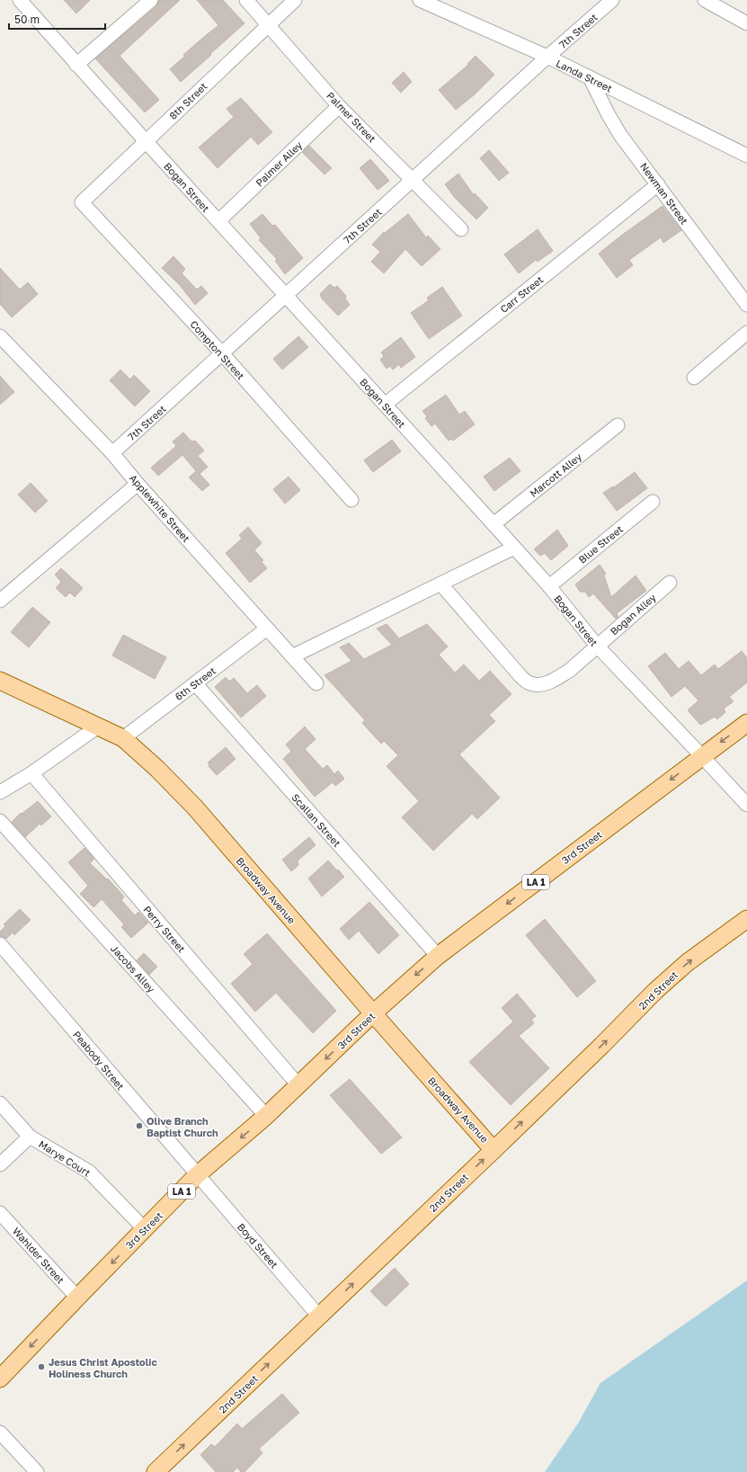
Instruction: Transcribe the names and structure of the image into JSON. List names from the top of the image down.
{
  "streets": {
    "main road": [
      "3rd Street",
      "LA 1",
      "Broadway Avenue",
      "2nd Street"
    ],
    "street": [
      "7th Street",
      "Landa Street",
      "8th Street",
      "Palmer Street",
      "Palmer Alley",
      "Bogan Street",
      "Newman Street",
      "Carr Street",
      "Compton Street",
      "Marcott Alley",
      "Applewhite Street",
      "Blue Street",
      "Bogan Alley",
      "6th Street",
      "Scallan Street",
      "Perry Street",
      "Jacobs Alley",
      "Peabody Street",
      "Marye Court",
      "Boyd Street",
      "Wahlder Street"
    ]
  },
  "crossings": [
    ["7th Street", "Landa Street"],
    ["7th Street", "Palmer Street"],
    ["7th Street", "Bogan Street"],
    ["7th Street", "Compton Street"],
    ["7th Street", "Applewhite Street"],
    ["Landa Street", "Newman Street"],
    ["8th Street", "Palmer Street"],
    ["8th Street", "Bogan Street"],
    ["8th Street", "Compton Street"],
    ["Palmer Street", "Palmer Alley"],
    ["Palmer Alley", "Bogan Street"],
    ["Bogan Street", "Carr Street"],
    ["Bogan Street", "Marcott Alley"],
    ["Bogan Street", "Blue Street"],
    ["Bogan Street", "Bogan Alley"],
    ["Bogan Street", "3rd Street"],
    ["Newman Street", "Carr Street"],
    ["Applewhite Street", "6th Street"],
    ["6th Street", "Scallan Street"],
    ["6th Street", "Broadway Avenue"],
    ["Scallan Street", "3rd Street"],
    ["3rd Street", "Broadway Avenue"],
    ["3rd Street", "Perry Street"],
    ["3rd Street", "Jacobs Alley"],
    ["3rd Street", "Peabody Street"],
    ["3rd Street", "Marye Court"],
    ["3rd Street", "Boyd Street"],
    ["3rd Street", "Wahlder Street"],
    ["Broadway Avenue", "2nd Street"],
    ["2nd Street", "Boyd Street"],
    ["Peabody Street", "Boyd Street"]
  ],
  "one_way": ["3rd Street", "2nd Street"],
  "places": ["Olive Branch Baptist Church", "Jesus Christ Apostolic Holiness Church"],
  "scale_bar": "50 m"
}
